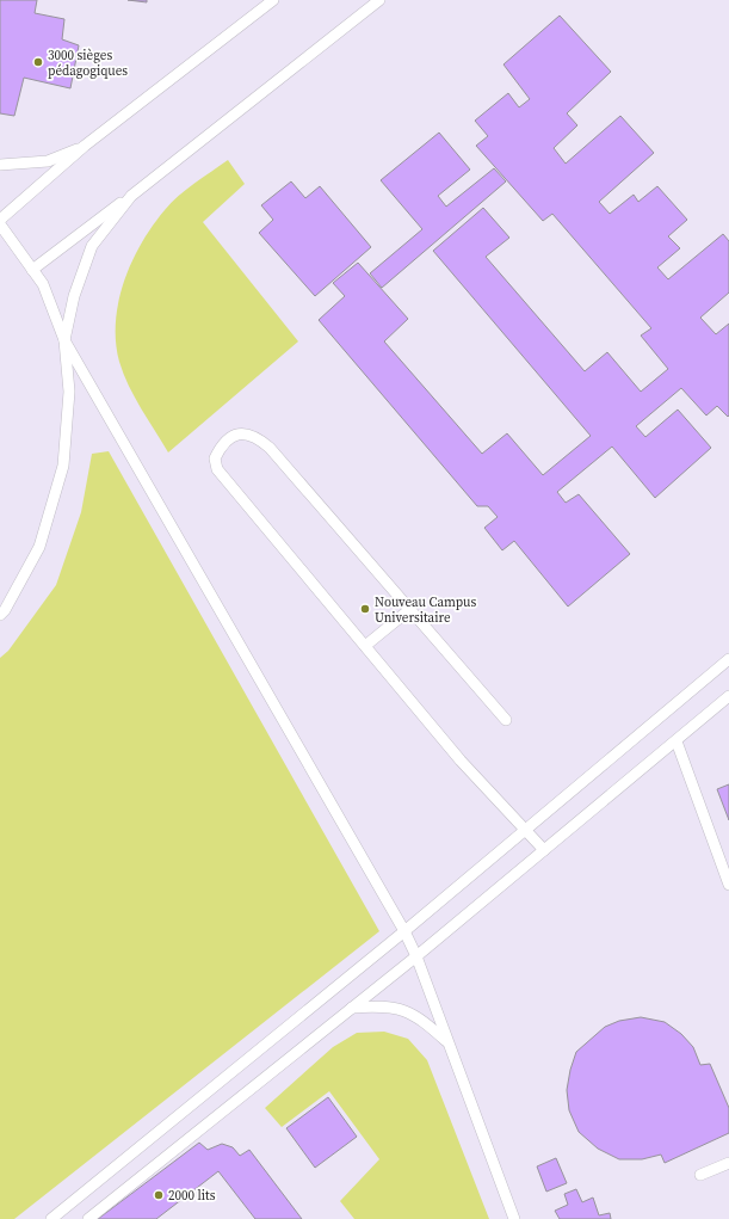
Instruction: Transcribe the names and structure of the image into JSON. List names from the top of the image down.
{
  "places": ["3000 sièges pédagogiques", "Nouveau Campus Universitaire", "2000 lits"]
}
